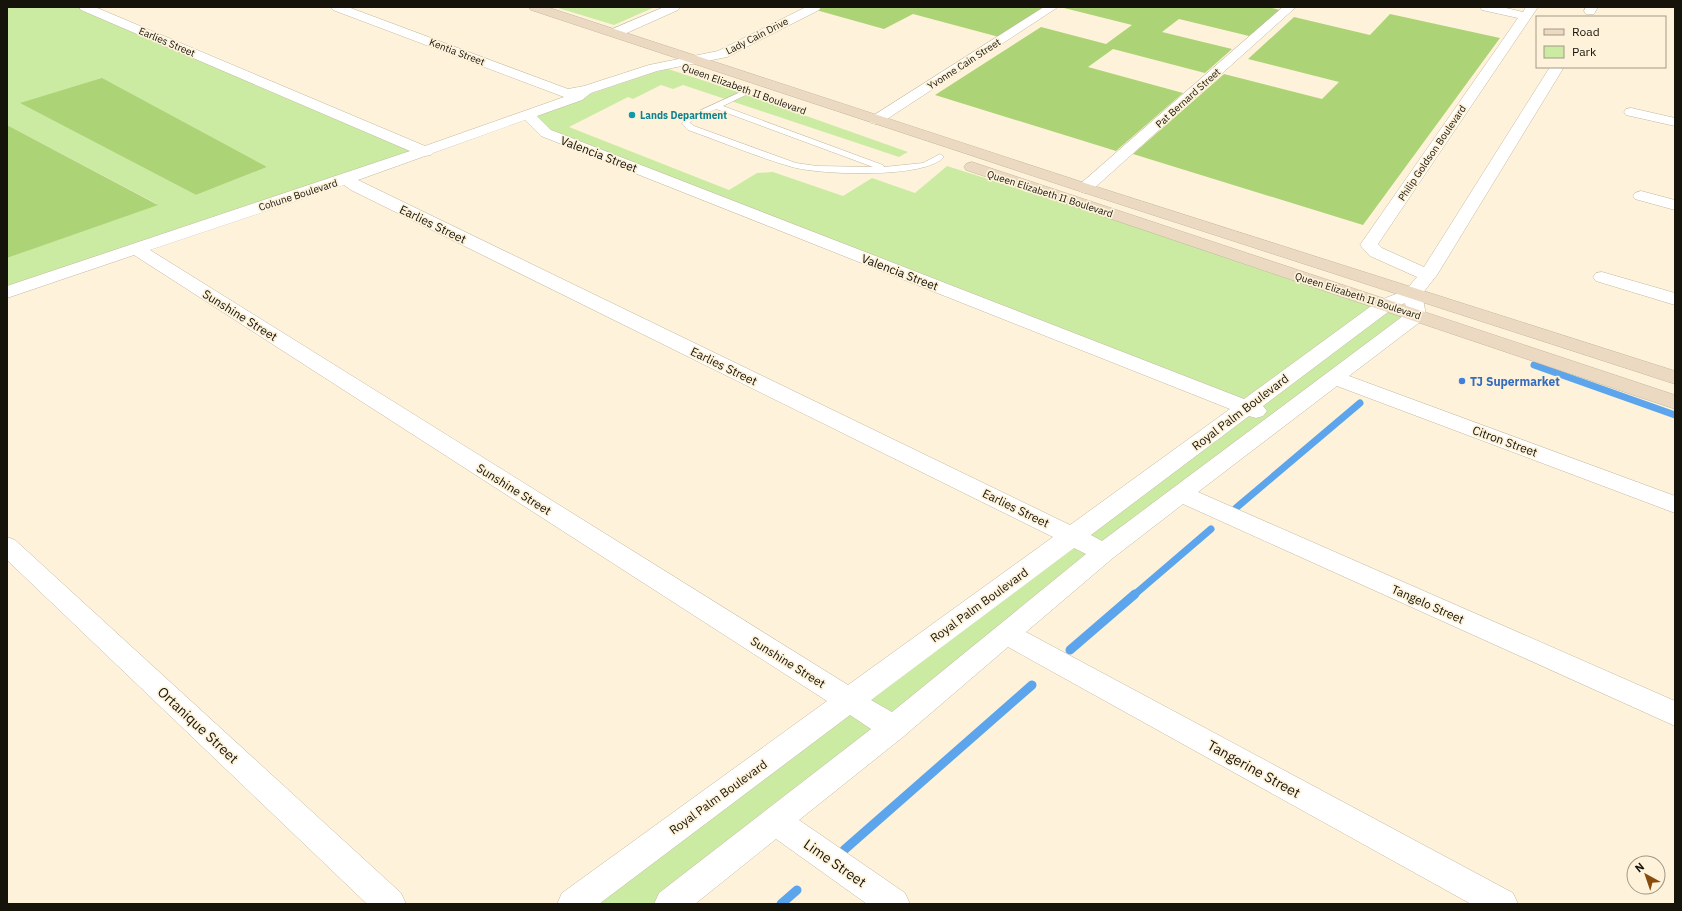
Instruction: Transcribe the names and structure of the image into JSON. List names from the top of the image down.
{
  "streets": {
    "street": [
      "Lady Cain Drive",
      "Earlies Street",
      "Kentia Street",
      "Yvonne Cain Street",
      "Queen Elizabeth II Boulevard",
      "Pat Bernard Street",
      "Philip Goldson Boulevard",
      "Valencia Street",
      "Cohune Boulevard",
      "Sunshine Street",
      "Royal Palm Boulevard",
      "Citron Street",
      "Tangelo Street",
      "Ortanique Street",
      "Tangerine Street",
      "Lime Street"
    ]
  },
  "crossings": [
    ["Lady Cain Drive", "Queen Elizabeth II Boulevard"],
    ["Earlies Street", "Cohune Boulevard"],
    ["Earlies Street", "Royal Palm Boulevard"],
    ["Kentia Street", "Cohune Boulevard"],
    ["Yvonne Cain Street", "Queen Elizabeth II Boulevard"],
    ["Queen Elizabeth II Boulevard", "Pat Bernard Street"],
    ["Queen Elizabeth II Boulevard", "Cohune Boulevard"],
    ["Queen Elizabeth II Boulevard", "Royal Palm Boulevard"],
    ["Valencia Street", "Cohune Boulevard"],
    ["Valencia Street", "Royal Palm Boulevard"],
    ["Cohune Boulevard", "Sunshine Street"],
    ["Sunshine Street", "Royal Palm Boulevard"]
  ],
  "places": ["Lands Department", "TJ Supermarket"],
  "legend": ["Road", "Park"],
  "north": "top left"
}
